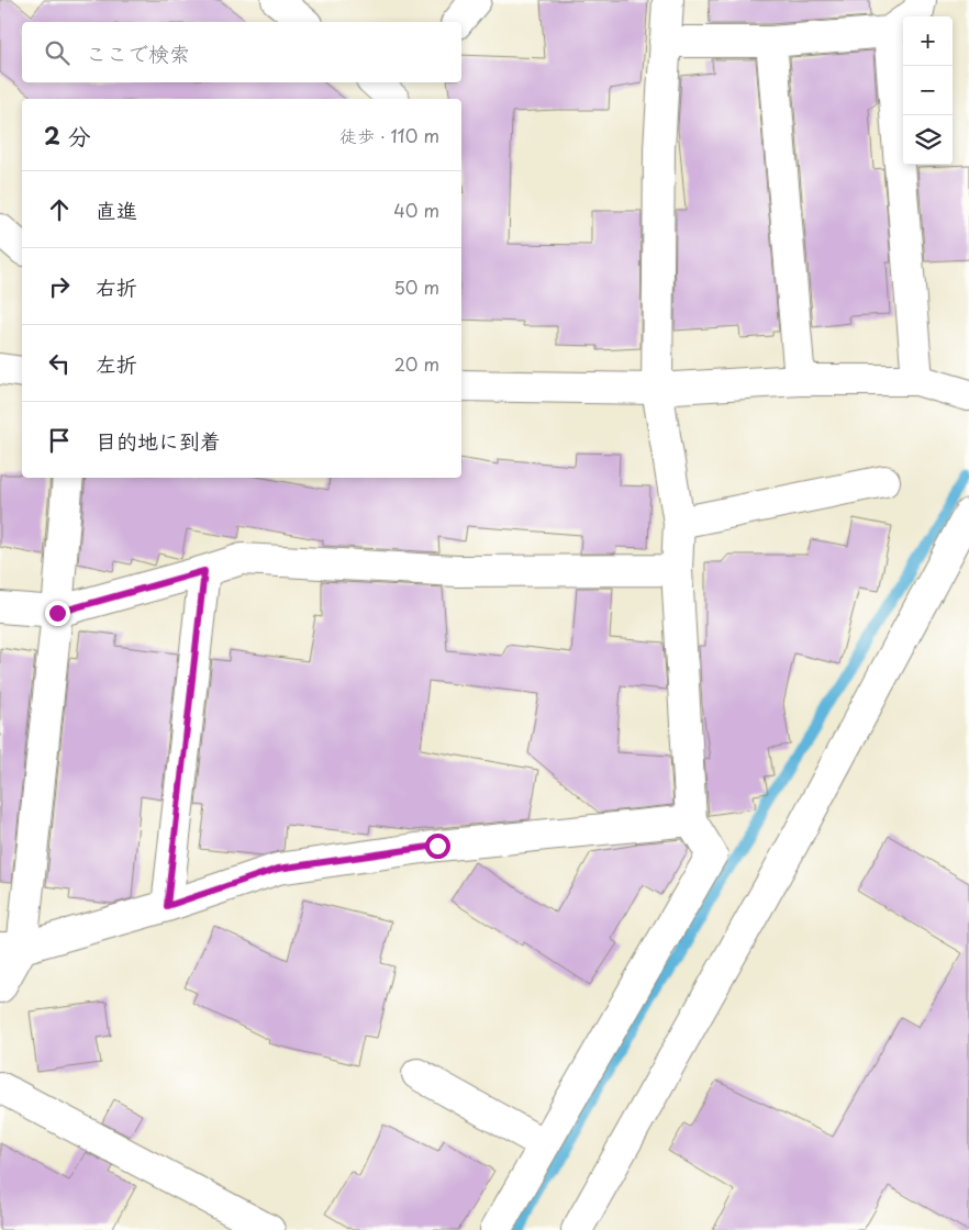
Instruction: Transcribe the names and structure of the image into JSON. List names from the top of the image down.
{
  "page": {
    "map_buttons": ["+", "−"],
    "search": "ここで検索",
    "heading": ["2 分", "徒歩 · 110 m"],
    "list": [
      ["直進", "40 m"],
      ["右折", "50 m"],
      ["左折", "20 m"],
      "目的地に到着"
    ]
  }
}
